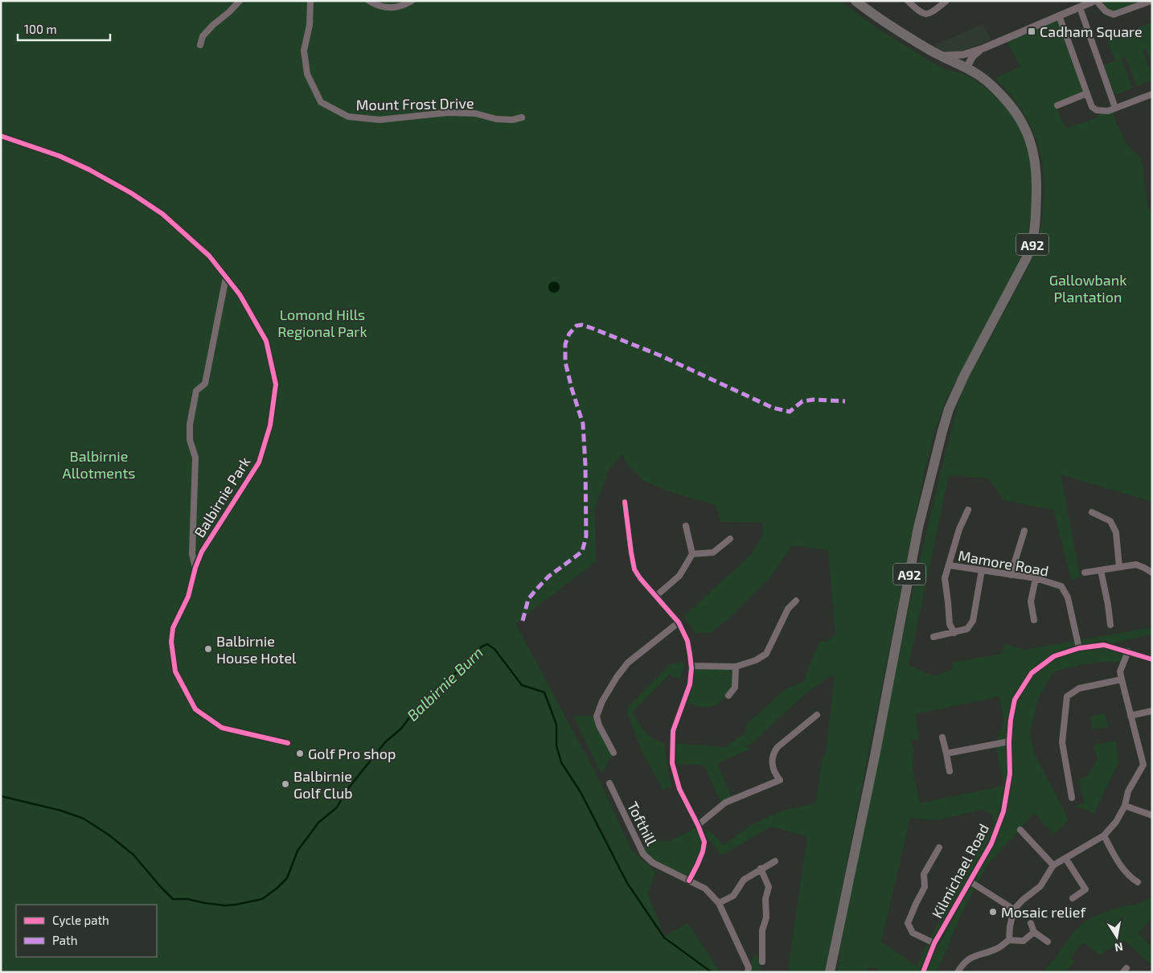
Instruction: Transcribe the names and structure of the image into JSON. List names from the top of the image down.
{
  "streets": {
    "highway": ["A92"],
    "street": [
      "Mount Frost Drive",
      "Balbirnie Park",
      "Mamore Road",
      "Tofthill",
      "Kilmichael Road"
    ]
  },
  "crossings": [
    ["Mamore Road", "Kilmichael Road"]
  ],
  "water": ["Balbirnie Burn"],
  "parks": ["Gallowbank Plantation", "Lomond Hills Regional Park", "Balbirnie Allotments"],
  "places": {
    "transit": ["Cadham Square"],
    "other": [
      "Balbirnie House Hotel",
      "Golf Pro shop",
      "Balbirnie Golf Club",
      "Mosaic relief"
    ]
  },
  "legend": ["Cycle path", "Path"],
  "scale_bar": "100 m",
  "north": "bottom"
}
